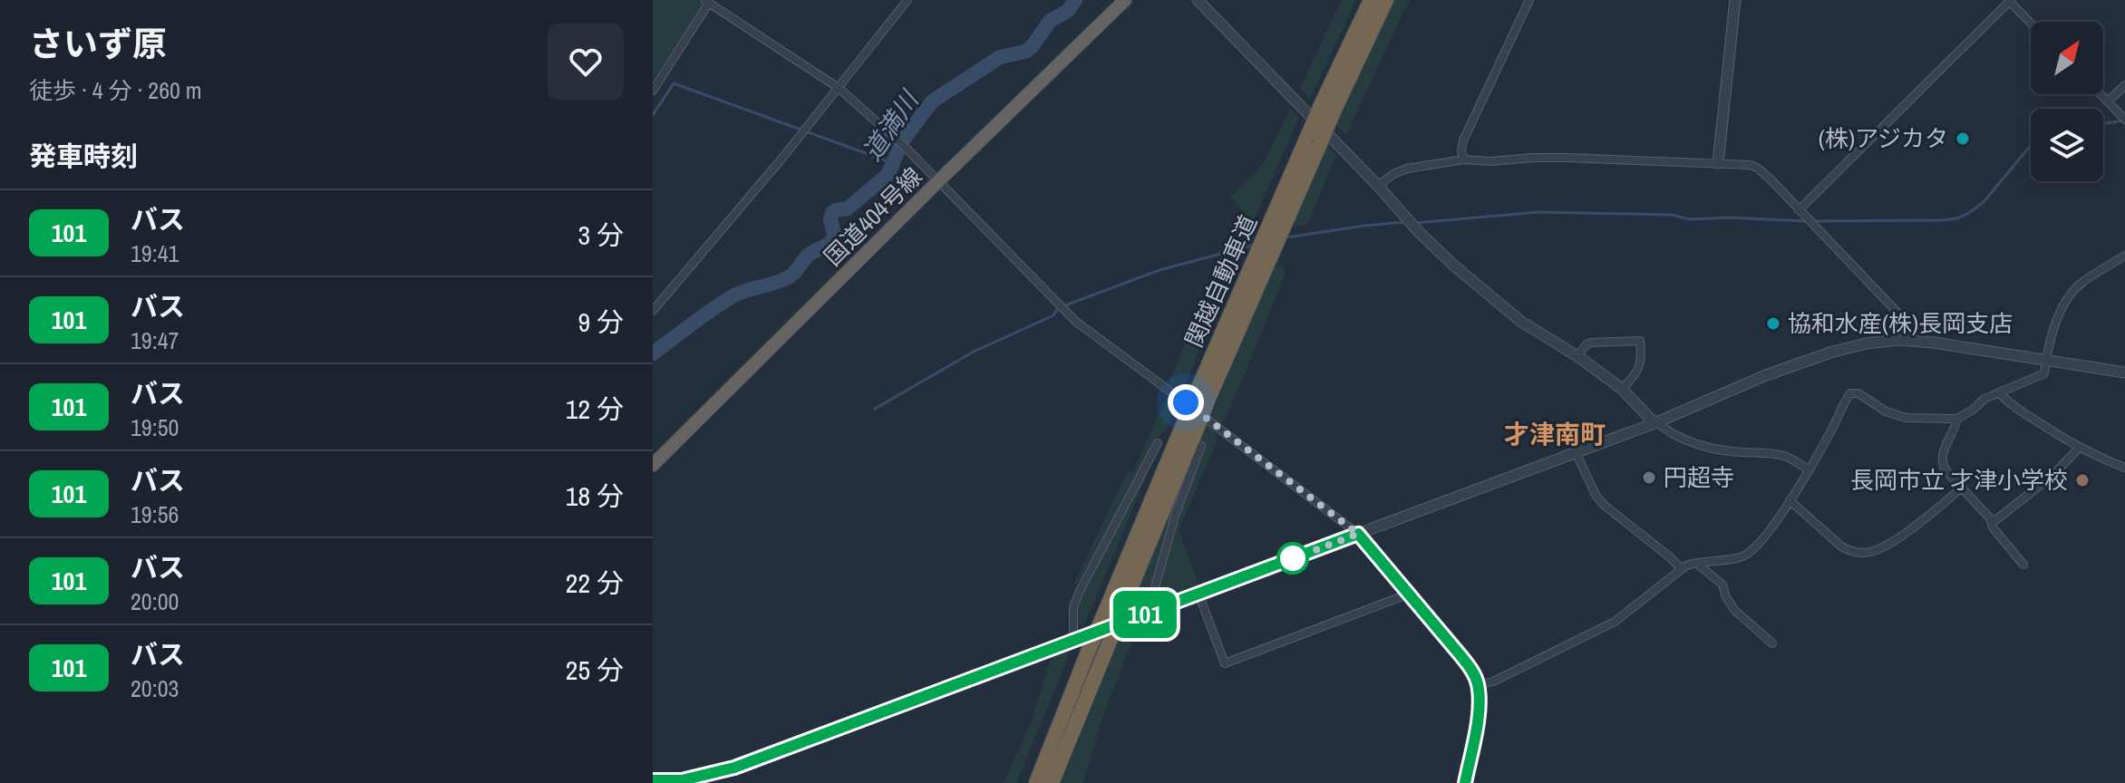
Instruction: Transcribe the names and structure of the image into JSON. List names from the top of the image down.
{
  "streets": {
    "highway": ["国道404号線", "関越自動車道"]
  },
  "districts": ["才津南町"],
  "water": ["道満川"],
  "places": [
    "(株)アジカタ",
    "協和水産(株)長岡支店",
    "円超寺",
    "長岡市立 才津小学校"
  ],
  "lines": ["bus line 101"],
  "north": "top right",
  "page": {
    "heading": [
      ["さいず原", "徒歩 · 4 分 · 260 m"],
      "発車時刻"
    ],
    "on_map": "101",
    "list": [
      {
        "mark": "101",
        "name": "バス",
        "note": "19:41",
        "value": "3 分"
      },
      {
        "mark": "101",
        "name": "バス",
        "note": "19:47",
        "value": "9 分"
      },
      {
        "mark": "101",
        "name": "バス",
        "note": "19:50",
        "value": "12 分"
      },
      {
        "mark": "101",
        "name": "バス",
        "note": "19:56",
        "value": "18 分"
      },
      {
        "mark": "101",
        "name": "バス",
        "note": "20:00",
        "value": "22 分"
      },
      {
        "mark": "101",
        "name": "バス",
        "note": "20:03",
        "value": "25 分"
      }
    ]
  }
}
